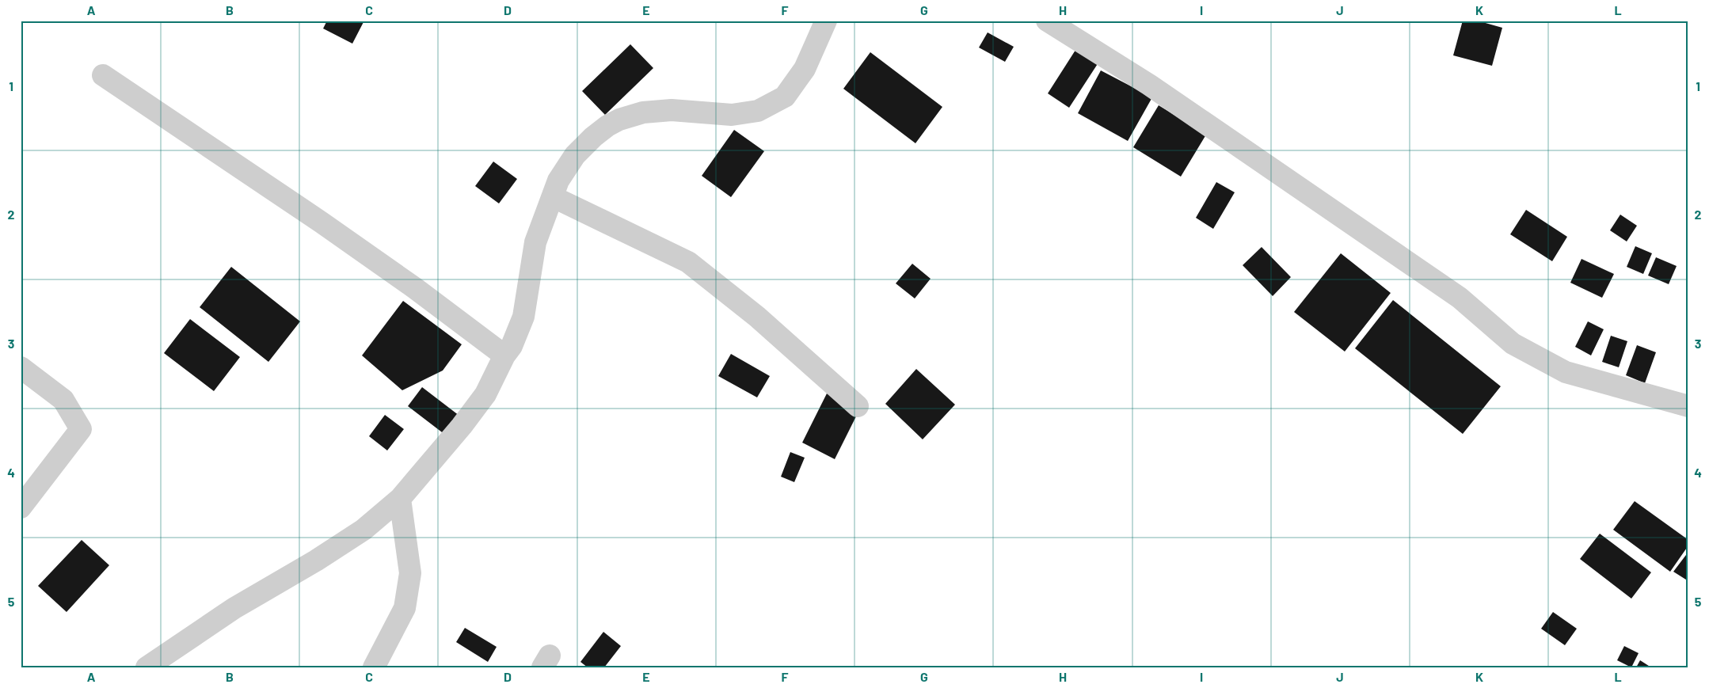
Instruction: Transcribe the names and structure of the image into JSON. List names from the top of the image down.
{
  "grid": {
    "columns": [
      "A",
      "B",
      "C",
      "D",
      "E",
      "F",
      "G",
      "H",
      "I",
      "J",
      "K",
      "L"
    ],
    "rows": [
      "1",
      "2",
      "3",
      "4",
      "5"
    ]
  }
}
